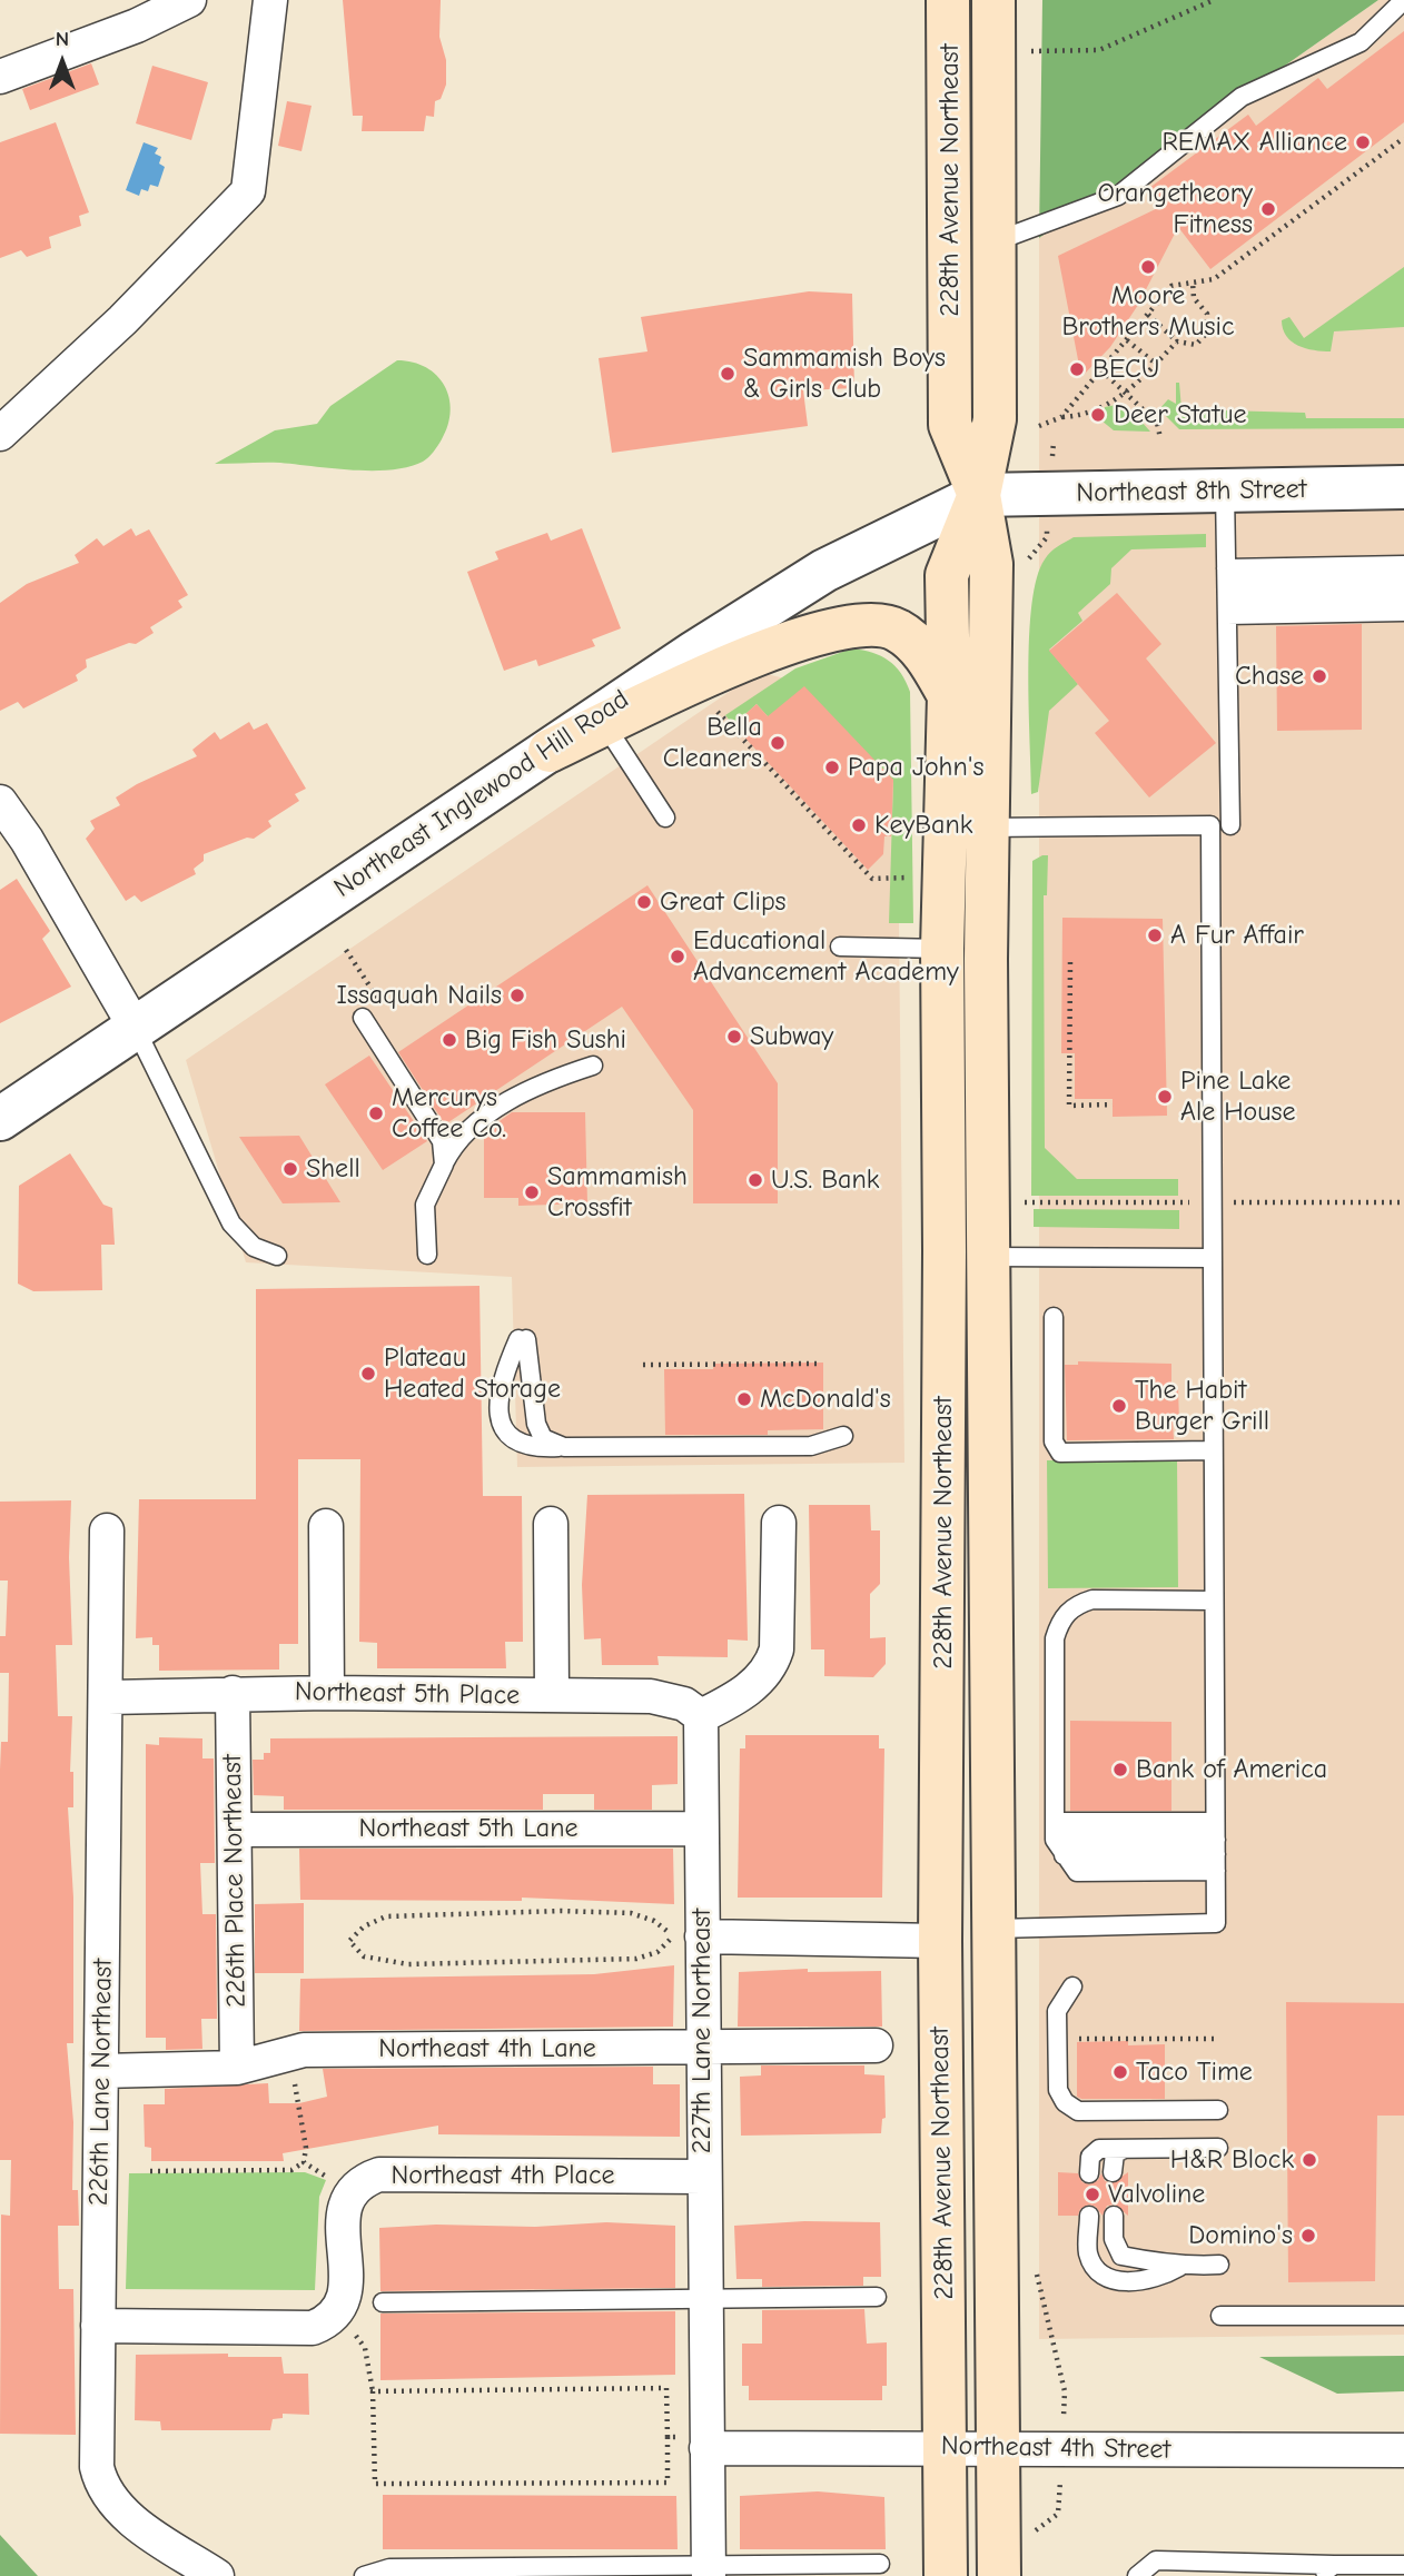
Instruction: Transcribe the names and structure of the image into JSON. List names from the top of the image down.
{
  "streets": {
    "main road": ["228th Avenue Northeast"],
    "street": [
      "Northeast 8th Street",
      "Northeast Inglewood Hill Road",
      "Northeast 5th Place",
      "Northeast 5th Lane",
      "226th Place Northeast",
      "227th Lane Northeast",
      "Northeast 4th Lane",
      "226th Lane Northeast",
      "Northeast 4th Place",
      "Northeast 4th Street"
    ]
  },
  "crossings": [
    ["228th Avenue Northeast", "Northeast 8th Street"],
    ["228th Avenue Northeast", "Northeast Inglewood Hill Road"],
    ["228th Avenue Northeast", "Northeast 4th Street"],
    ["Northeast 8th Street", "Northeast Inglewood Hill Road"],
    ["Northeast 5th Place", "226th Place Northeast"],
    ["Northeast 5th Place", "227th Lane Northeast"],
    ["Northeast 5th Place", "226th Lane Northeast"],
    ["Northeast 5th Lane", "226th Place Northeast"],
    ["Northeast 5th Lane", "227th Lane Northeast"],
    ["226th Place Northeast", "Northeast 4th Lane"],
    ["227th Lane Northeast", "Northeast 4th Lane"],
    ["227th Lane Northeast", "Northeast 4th Place"],
    ["227th Lane Northeast", "Northeast 4th Street"],
    ["Northeast 4th Lane", "226th Lane Northeast"],
    ["226th Lane Northeast", "Northeast 4th Place"]
  ],
  "places": [
    "REMAX Alliance",
    "Orangetheory Fitness",
    "Moore Brothers Music",
    "BECU",
    "Sammamish Boys & Girls Club",
    "Deer Statue",
    "Chase",
    "Bella Cleaners",
    "Papa John's",
    "KeyBank",
    "Great Clips",
    "A Fur Affair",
    "Educational Advancement Academy",
    "Issaquah Nails",
    "Subway",
    "Big Fish Sushi",
    "Pine Lake Ale House",
    "Mercurys Coffee Co.",
    "Shell",
    "U.S. Bank",
    "Sammamish Crossfit",
    "Plateau Heated Storage",
    "McDonald's",
    "The Habit Burger Grill",
    "Bank of America",
    "Taco Time",
    "H&R Block",
    "Valvoline",
    "Domino's"
  ],
  "north": "top"
}
